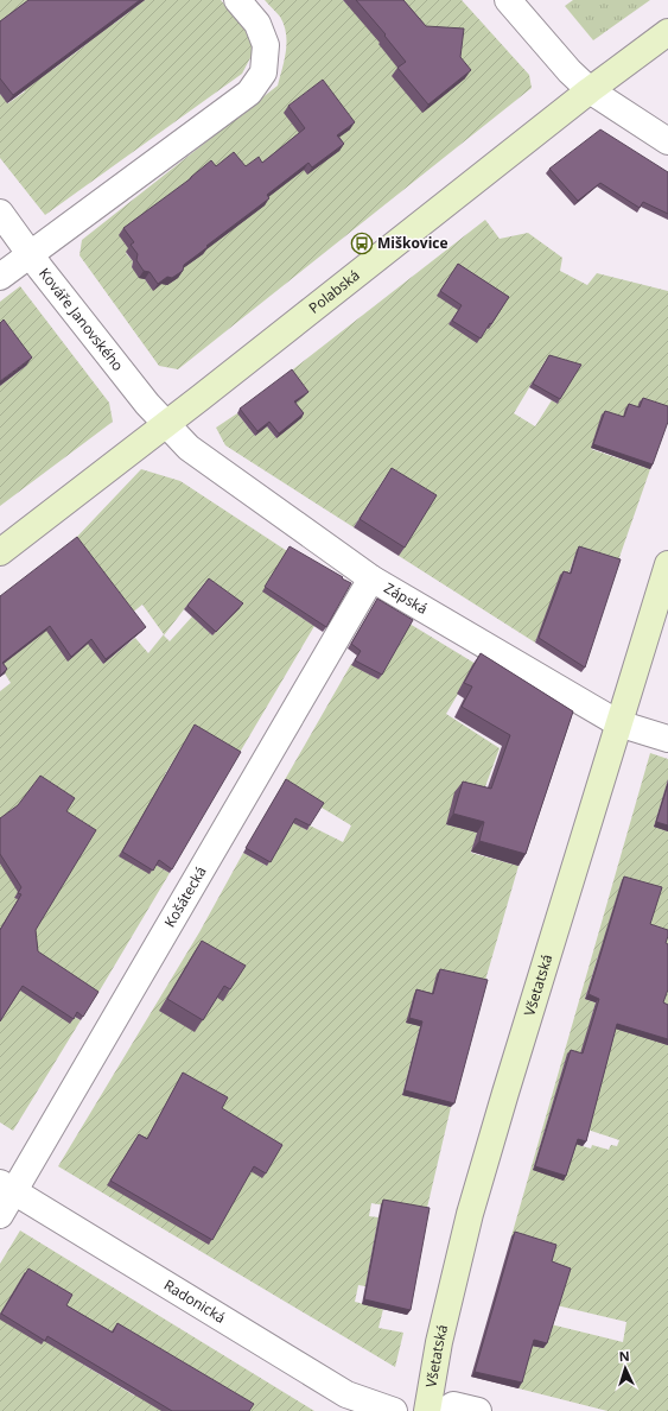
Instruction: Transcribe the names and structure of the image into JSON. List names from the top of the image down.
{
  "streets": {
    "street": [
      "Polabská",
      "Kováře Janovského",
      "Zápská",
      "Košátecká",
      "Všetatská",
      "Radonická"
    ]
  },
  "crossings": [
    ["Polabská", "Kováře Janovského"],
    ["Polabská", "Zápská"],
    ["Kováře Janovského", "Zápská"],
    ["Zápská", "Košátecká"],
    ["Zápská", "Všetatská"],
    ["Košátecká", "Radonická"]
  ],
  "places": {
    "bus stop": ["Miškovice"]
  },
  "north": "top"
}
